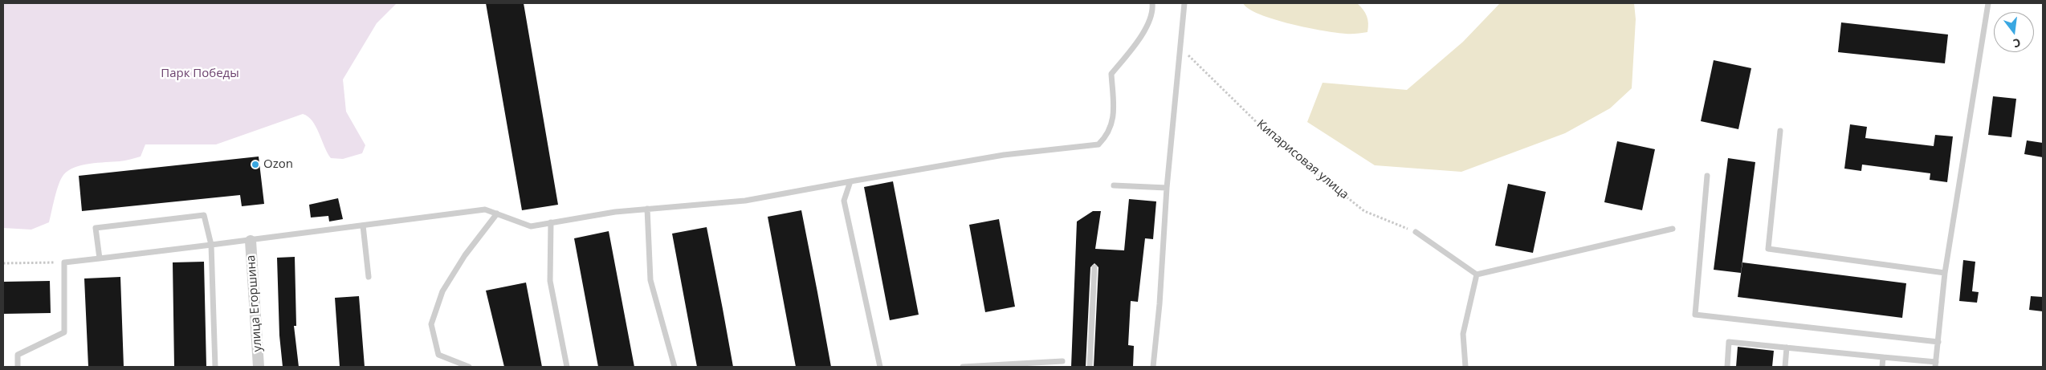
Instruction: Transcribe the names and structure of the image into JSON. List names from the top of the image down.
{
  "streets": {
    "street": ["улица Егоршина"],
    "path": ["Кипарисовая улица"]
  },
  "parks": ["Парк Победы"],
  "places": ["Ozon"],
  "north": "bottom"
}
